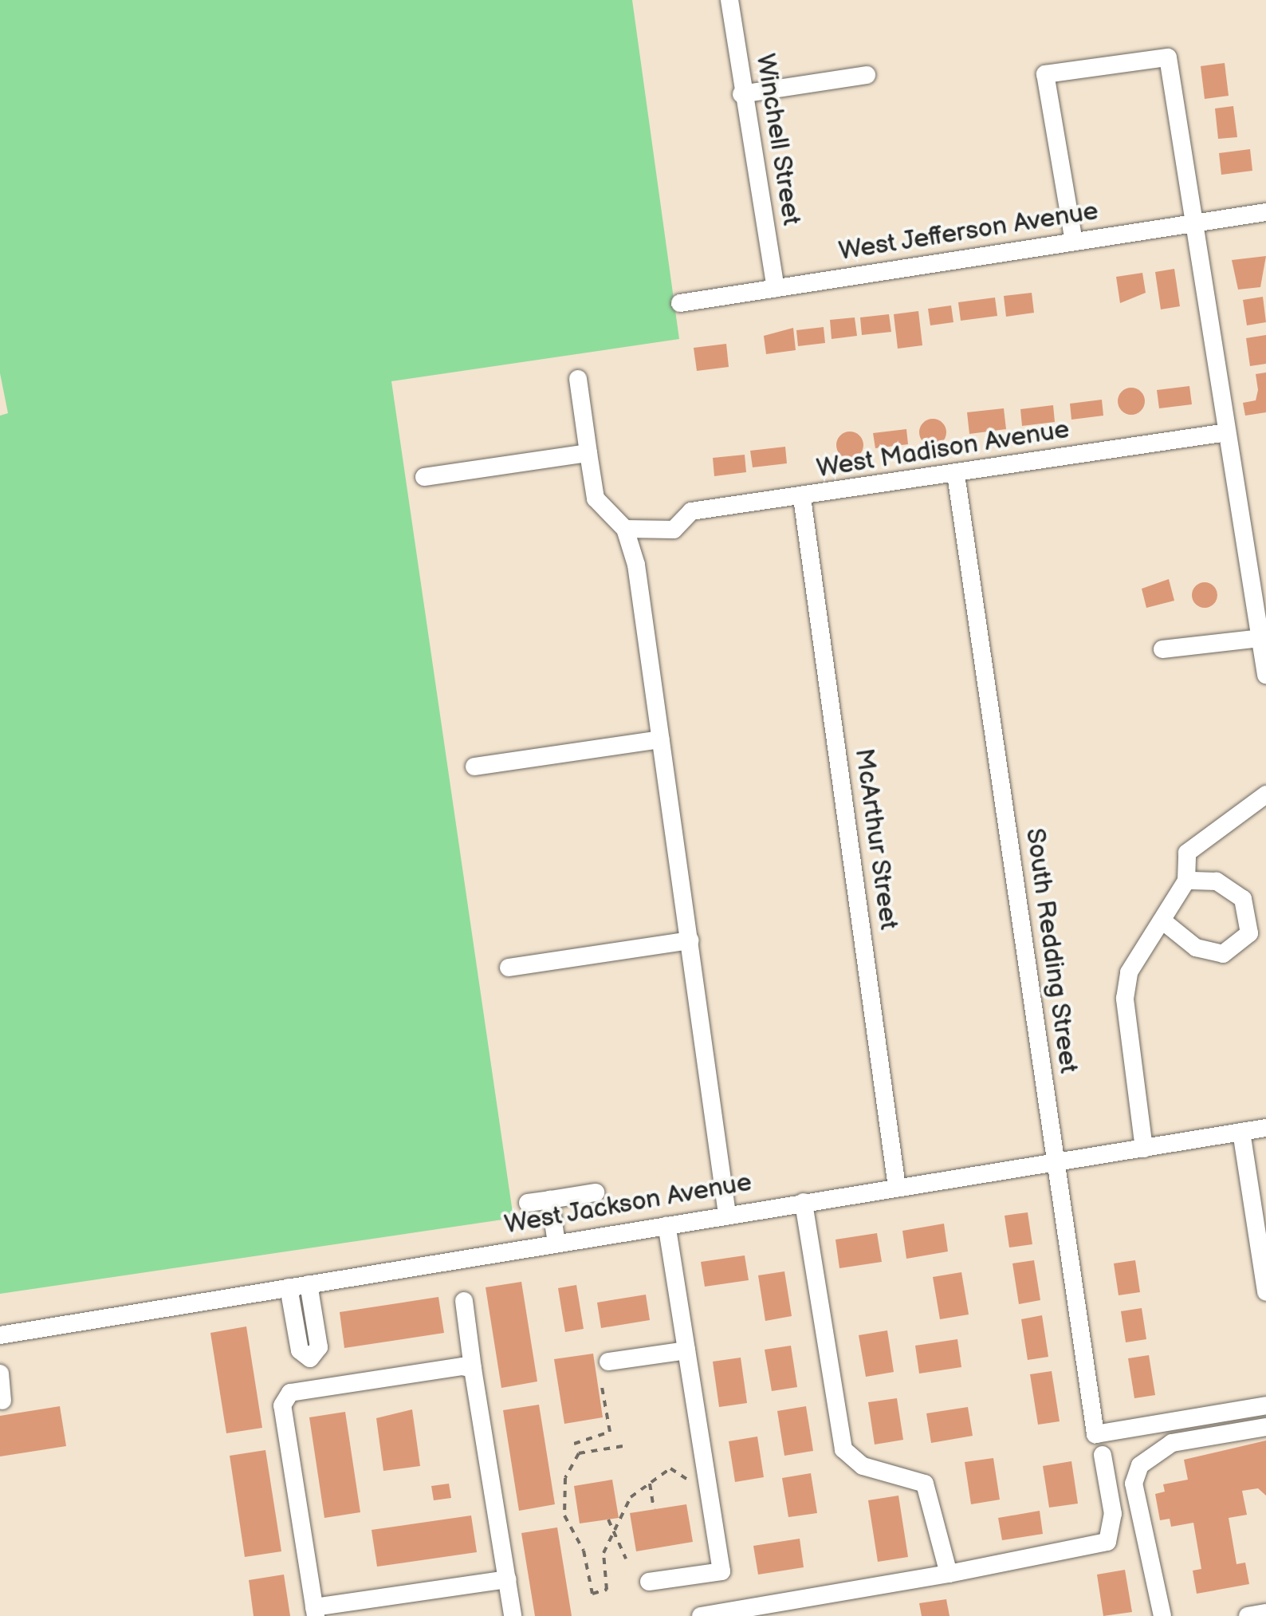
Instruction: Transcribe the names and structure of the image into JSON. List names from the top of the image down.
{
  "streets": {
    "street": [
      "Winchell Street",
      "West Jefferson Avenue",
      "West Madison Avenue",
      "McArthur Street",
      "South Redding Street",
      "West Jackson Avenue"
    ]
  },
  "crossings": [
    ["Winchell Street", "West Jefferson Avenue"],
    ["West Madison Avenue", "McArthur Street"],
    ["West Madison Avenue", "South Redding Street"],
    ["McArthur Street", "West Jackson Avenue"],
    ["South Redding Street", "West Jackson Avenue"]
  ]
}
